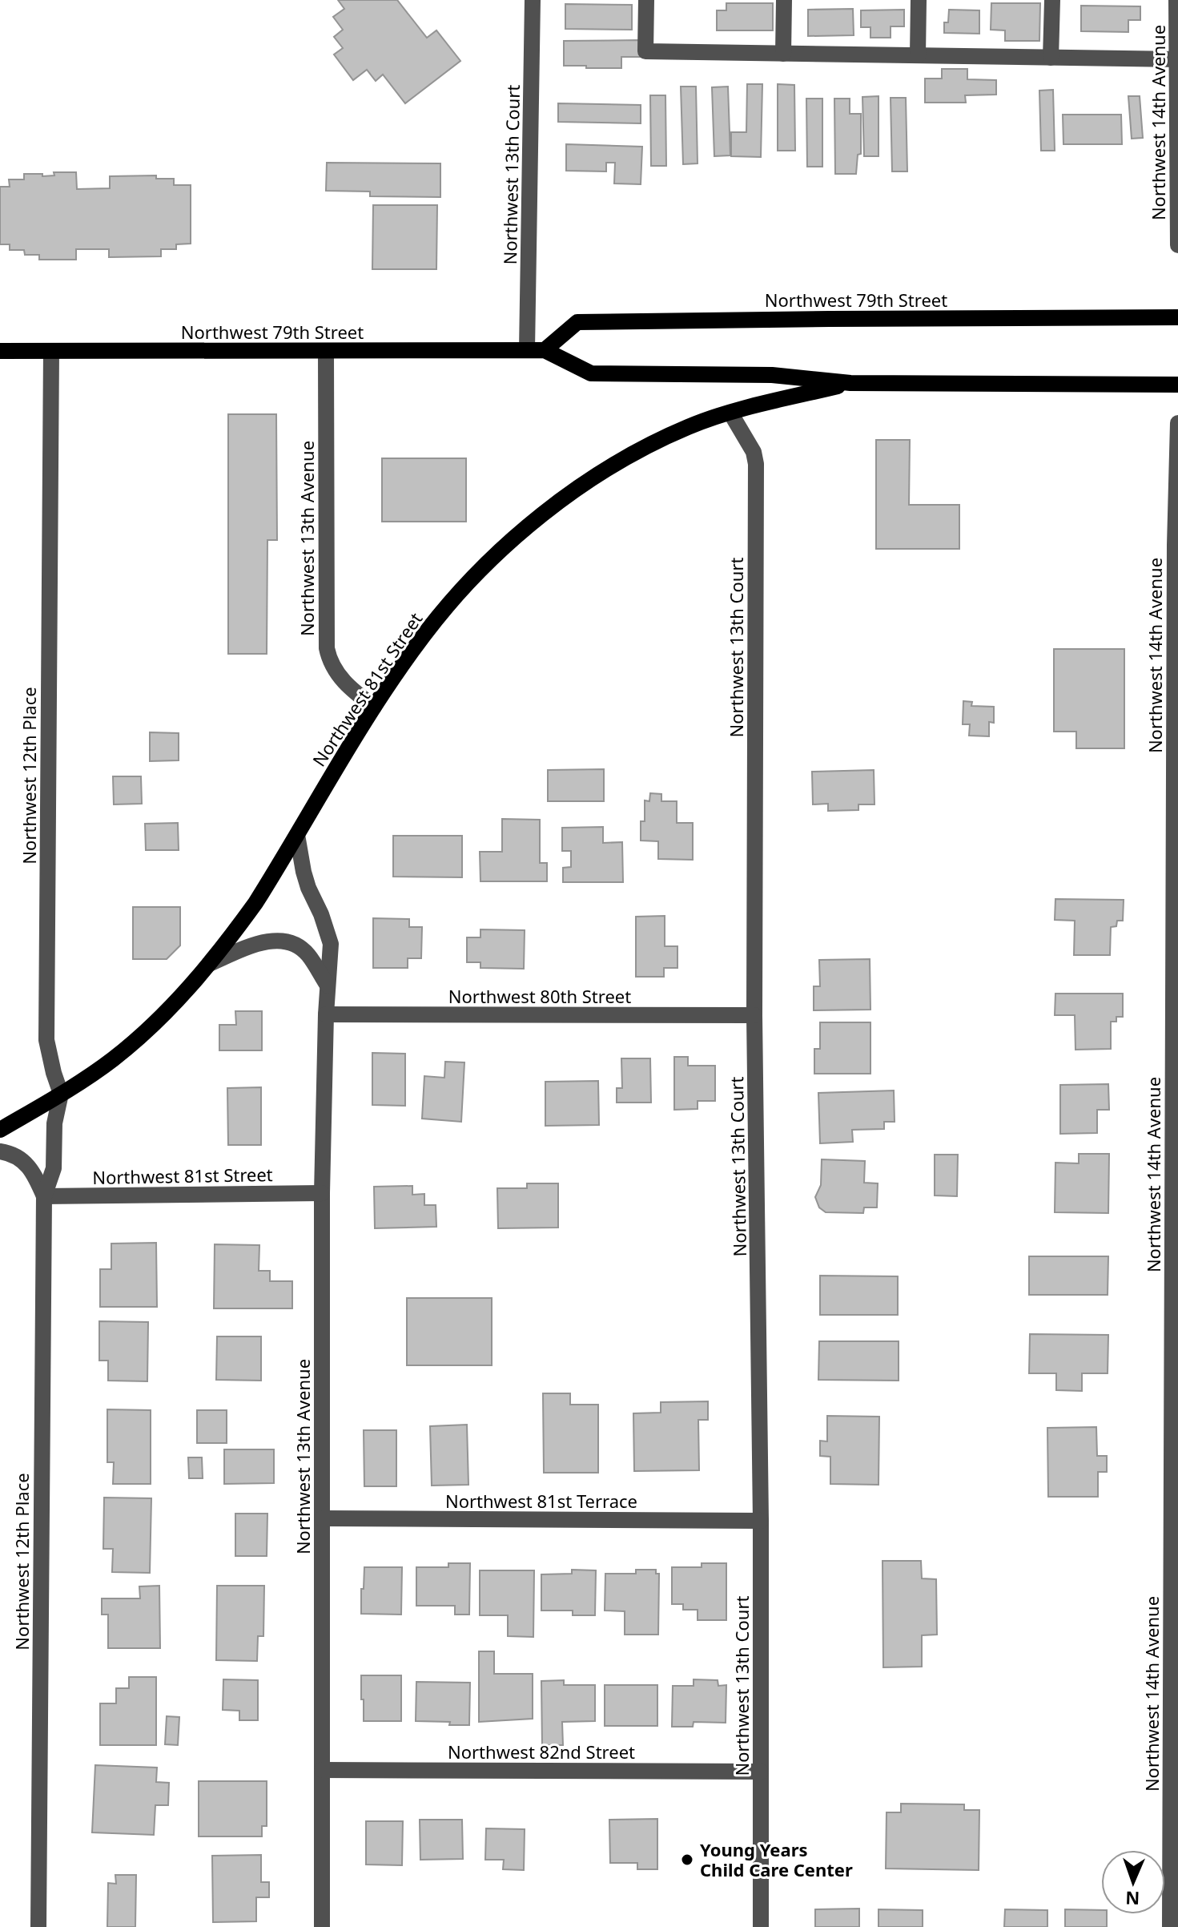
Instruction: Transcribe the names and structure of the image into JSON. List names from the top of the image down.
{
  "streets": {
    "main road": ["Northwest 79th Street", "Northwest 81st Street"],
    "street": [
      "Northwest 14th Avenue",
      "Northwest 13th Court",
      "Northwest 13th Avenue",
      "Northwest 12th Place",
      "Northwest 80th Street",
      "Northwest 81st Terrace",
      "Northwest 82nd Street"
    ]
  },
  "crossings": [
    ["Northwest 13th Court", "Northwest 79th Street"],
    ["Northwest 13th Court", "Northwest 81st Street"],
    ["Northwest 13th Court", "Northwest 80th Street"],
    ["Northwest 13th Court", "Northwest 81st Terrace"],
    ["Northwest 13th Court", "Northwest 82nd Street"],
    ["Northwest 79th Street", "Northwest 13th Avenue"],
    ["Northwest 79th Street", "Northwest 81st Street"],
    ["Northwest 79th Street", "Northwest 12th Place"],
    ["Northwest 13th Avenue", "Northwest 81st Street"],
    ["Northwest 13th Avenue", "Northwest 80th Street"],
    ["Northwest 13th Avenue", "Northwest 81st Terrace"],
    ["Northwest 13th Avenue", "Northwest 82nd Street"],
    ["Northwest 81st Street", "Northwest 12th Place"]
  ],
  "places": ["Young Years Child Care Center"],
  "north": "bottom"
}
